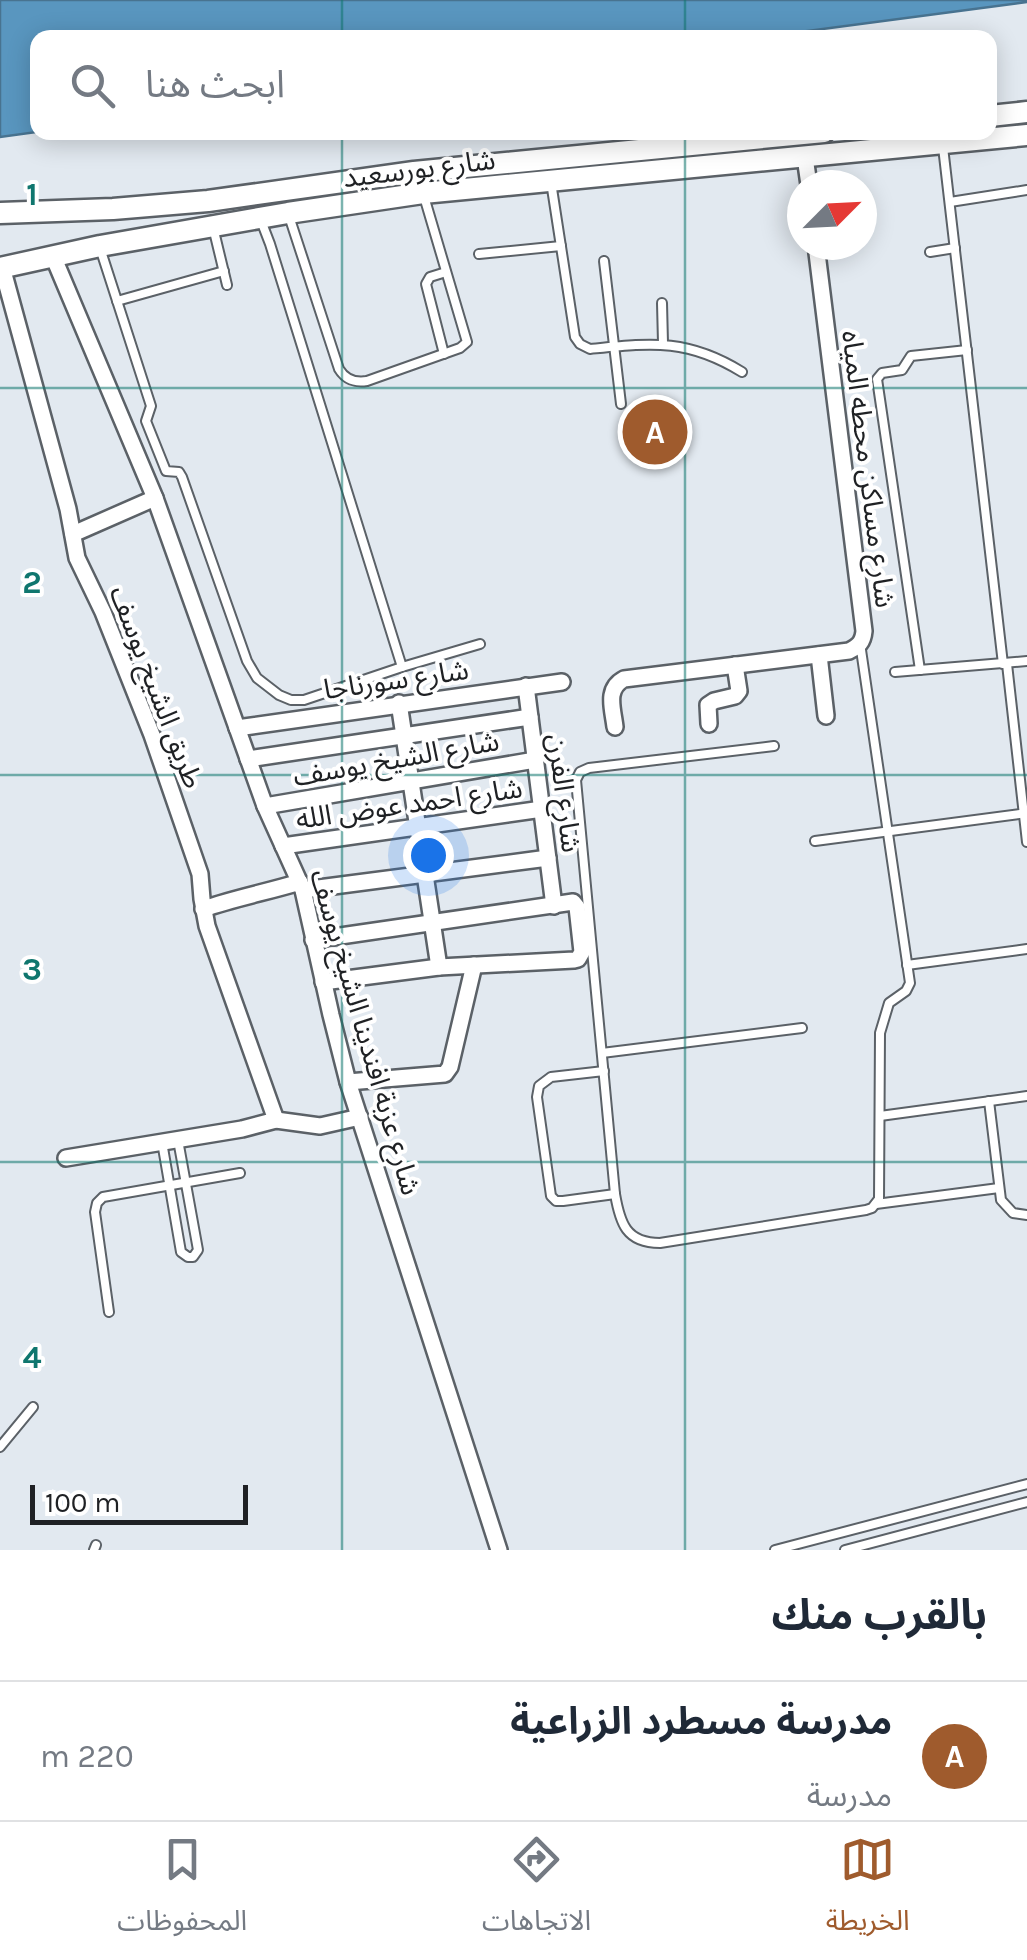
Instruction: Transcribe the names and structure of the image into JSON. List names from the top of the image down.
{
  "streets": {
    "main road": ["شارع بورسعيد"],
    "street": [
      "شارع مساكن محطه المياه",
      "شارع سورناجا",
      "طريق الشيخ يوسف",
      "شارع الشيخ يوسف",
      "شارع الفرن",
      "شارع احمد عوض الله",
      "شارع عزبة افندينا الشيخ يوسف"
    ]
  },
  "crossings": [
    ["شارع بورسعيد", "طريق الشيخ يوسف"],
    ["شارع بورسعيد", "شارع عزبة افندينا الشيخ يوسف"],
    ["شارع سورناجا", "شارع الفرن"],
    ["شارع سورناجا", "شارع عزبة افندينا الشيخ يوسف"],
    ["شارع الشيخ يوسف", "شارع الفرن"],
    ["شارع الشيخ يوسف", "شارع عزبة افندينا الشيخ يوسف"],
    ["شارع الفرن", "شارع احمد عوض الله"],
    ["شارع احمد عوض الله", "شارع عزبة افندينا الشيخ يوسف"]
  ],
  "scale_bar": "100 m",
  "north": "top right",
  "page": {
    "search": "ابحث هنا",
    "pins": "A",
    "scale": "100 m",
    "heading": "بالقرب منك",
    "list": [
      {
        "mark": "A",
        "name": "مدرسة مسطرد الزراعية",
        "note": "مدرسة",
        "value": "220 m"
      }
    ],
    "nav": ["الخريطة", "الاتجاهات", "المحفوظات"]
  },
  "grid": {
    "rows": [
      "1",
      "2",
      "3",
      "4"
    ]
  }
}
